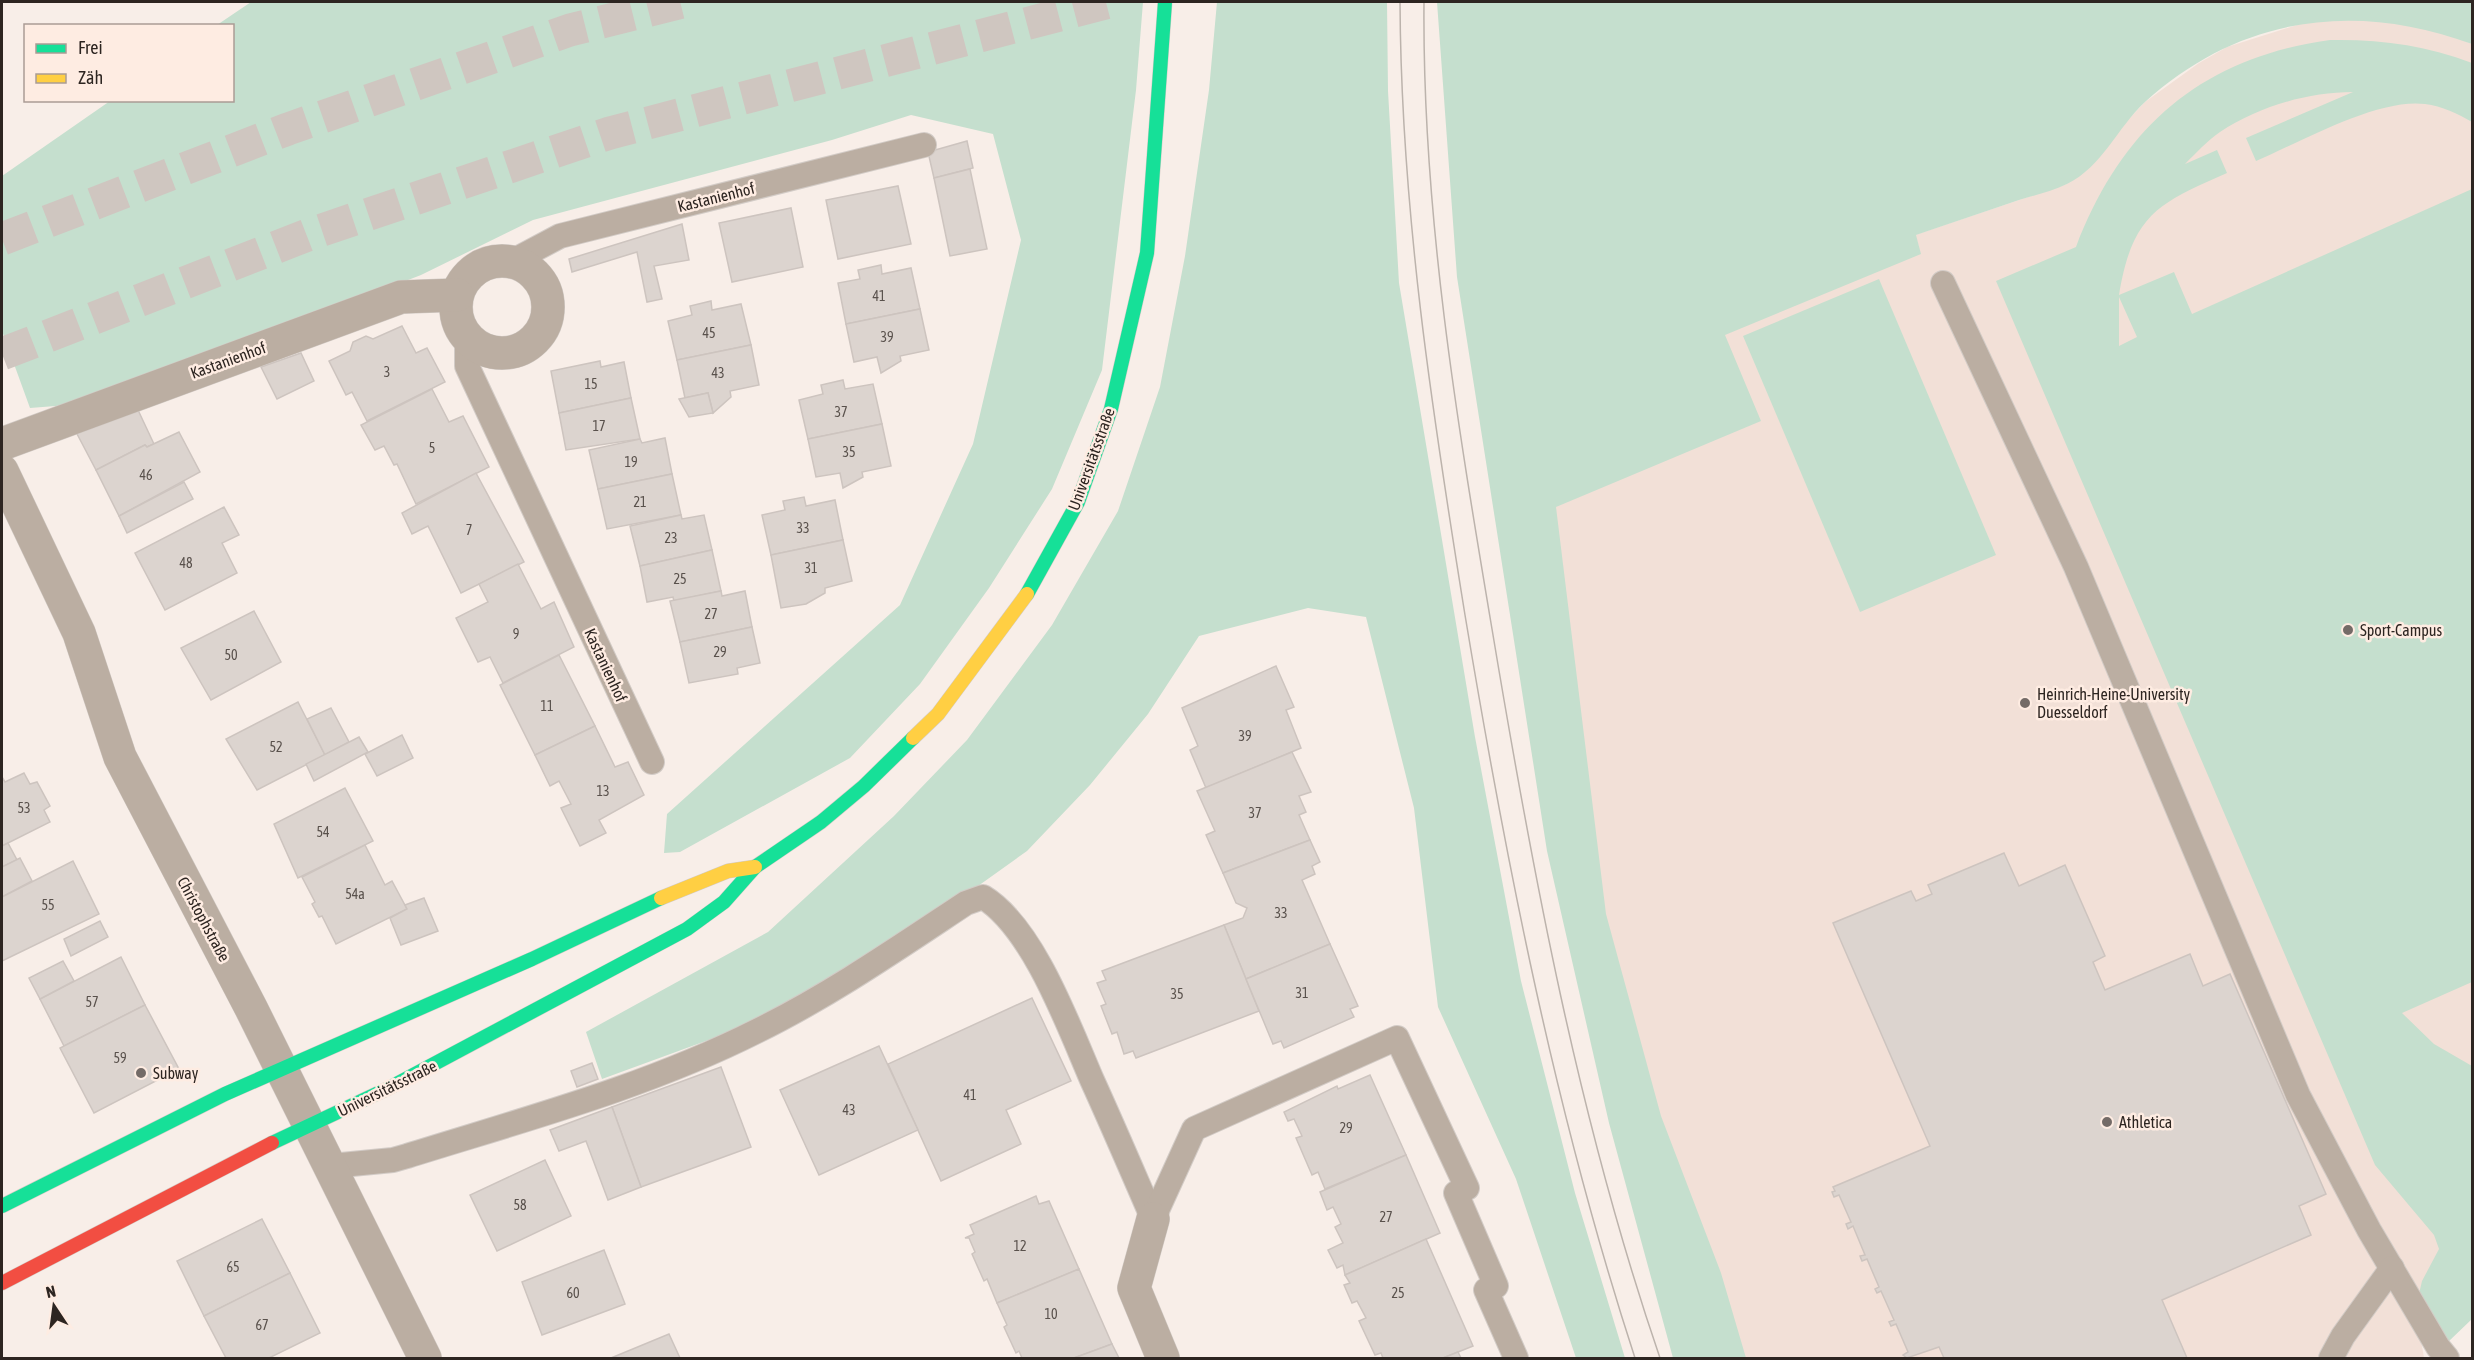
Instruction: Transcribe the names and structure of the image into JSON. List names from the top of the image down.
{
  "streets": {
    "street": ["Kastanienhof", "Universitätsstraße", "Christophstraße"]
  },
  "crossings": [
    ["Universitätsstraße", "Christophstraße"]
  ],
  "places": [
    "Sport-Campus",
    "Heinrich-Heine-University Duesseldorf",
    "Subway",
    "Athletica"
  ],
  "house_numbers": [
    "41",
    "45",
    "39",
    "3",
    "43",
    "15",
    "37",
    "17",
    "5",
    "35",
    "19",
    "46",
    "21",
    "33",
    "7",
    "23",
    "48",
    "31",
    "25",
    "27",
    "9",
    "29",
    "50",
    "11",
    "39",
    "52",
    "13",
    "53",
    "37",
    "54",
    "54a",
    "55",
    "33",
    "31",
    "35",
    "57",
    "59",
    "41",
    "43",
    "29",
    "58",
    "27",
    "12",
    "65",
    "60",
    "25",
    "10",
    "67"
  ],
  "legend": ["Frei", "Zäh"],
  "north": "top"
}
